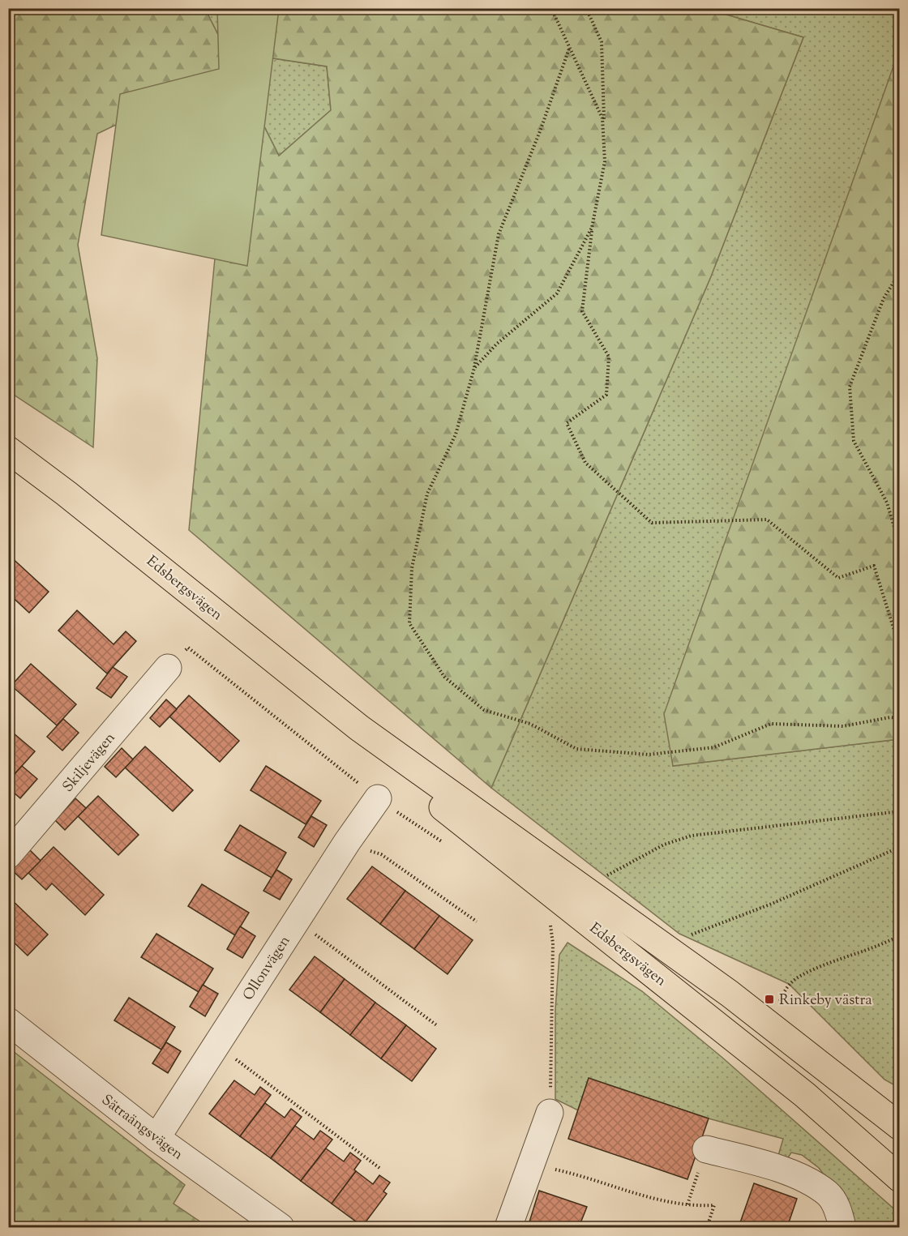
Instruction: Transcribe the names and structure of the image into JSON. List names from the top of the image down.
{
  "streets": {
    "main road": ["Edsbergsvägen"],
    "street": ["Skiljevägen", "Ollonvägen", "Sätraängsvägen"]
  },
  "crossings": [
    ["Ollonvägen", "Sätraängsvägen"]
  ],
  "places": {
    "transit": ["Rinkeby västra"]
  }
}
